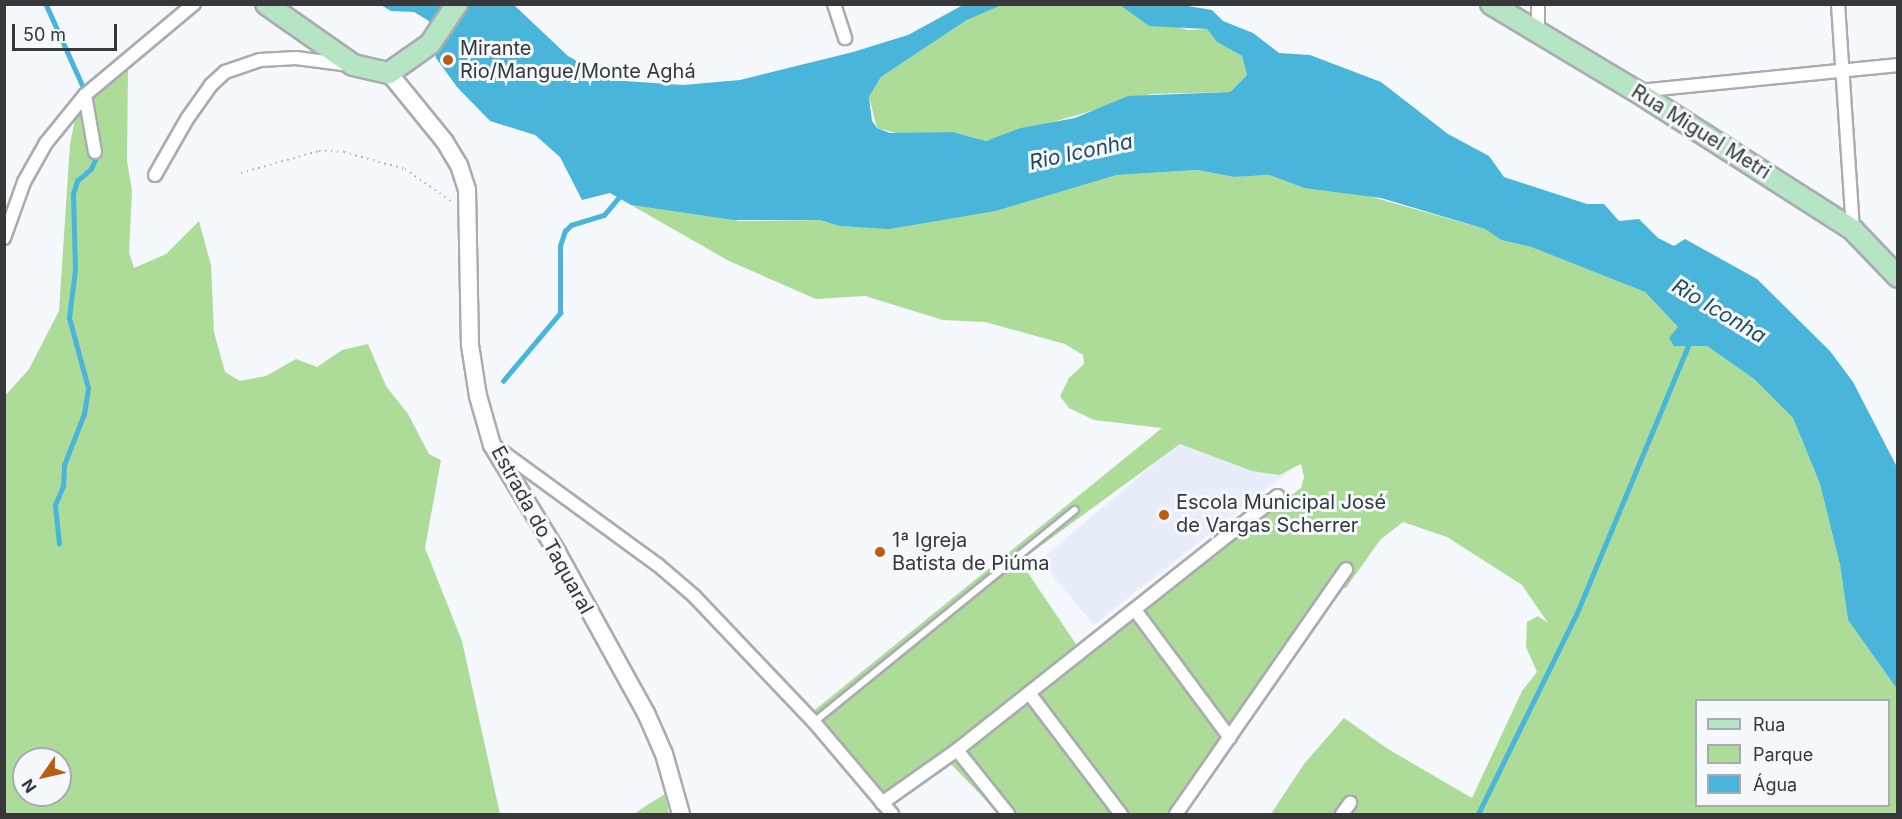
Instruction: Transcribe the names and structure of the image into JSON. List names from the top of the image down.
{
  "streets": {
    "main road": ["Rua Miguel Metri"],
    "street": ["Estrada do Taquaral"]
  },
  "water": ["Rio Iconha"],
  "places": ["Mirante Rio/Mangue/Monte Aghá", "Escola Municipal José de Vargas Scherrer", "1ª Igreja Batista de Piúma"],
  "legend": ["Rua", "Parque", "Água"],
  "scale_bar": "50 m",
  "north": "bottom left"
}
